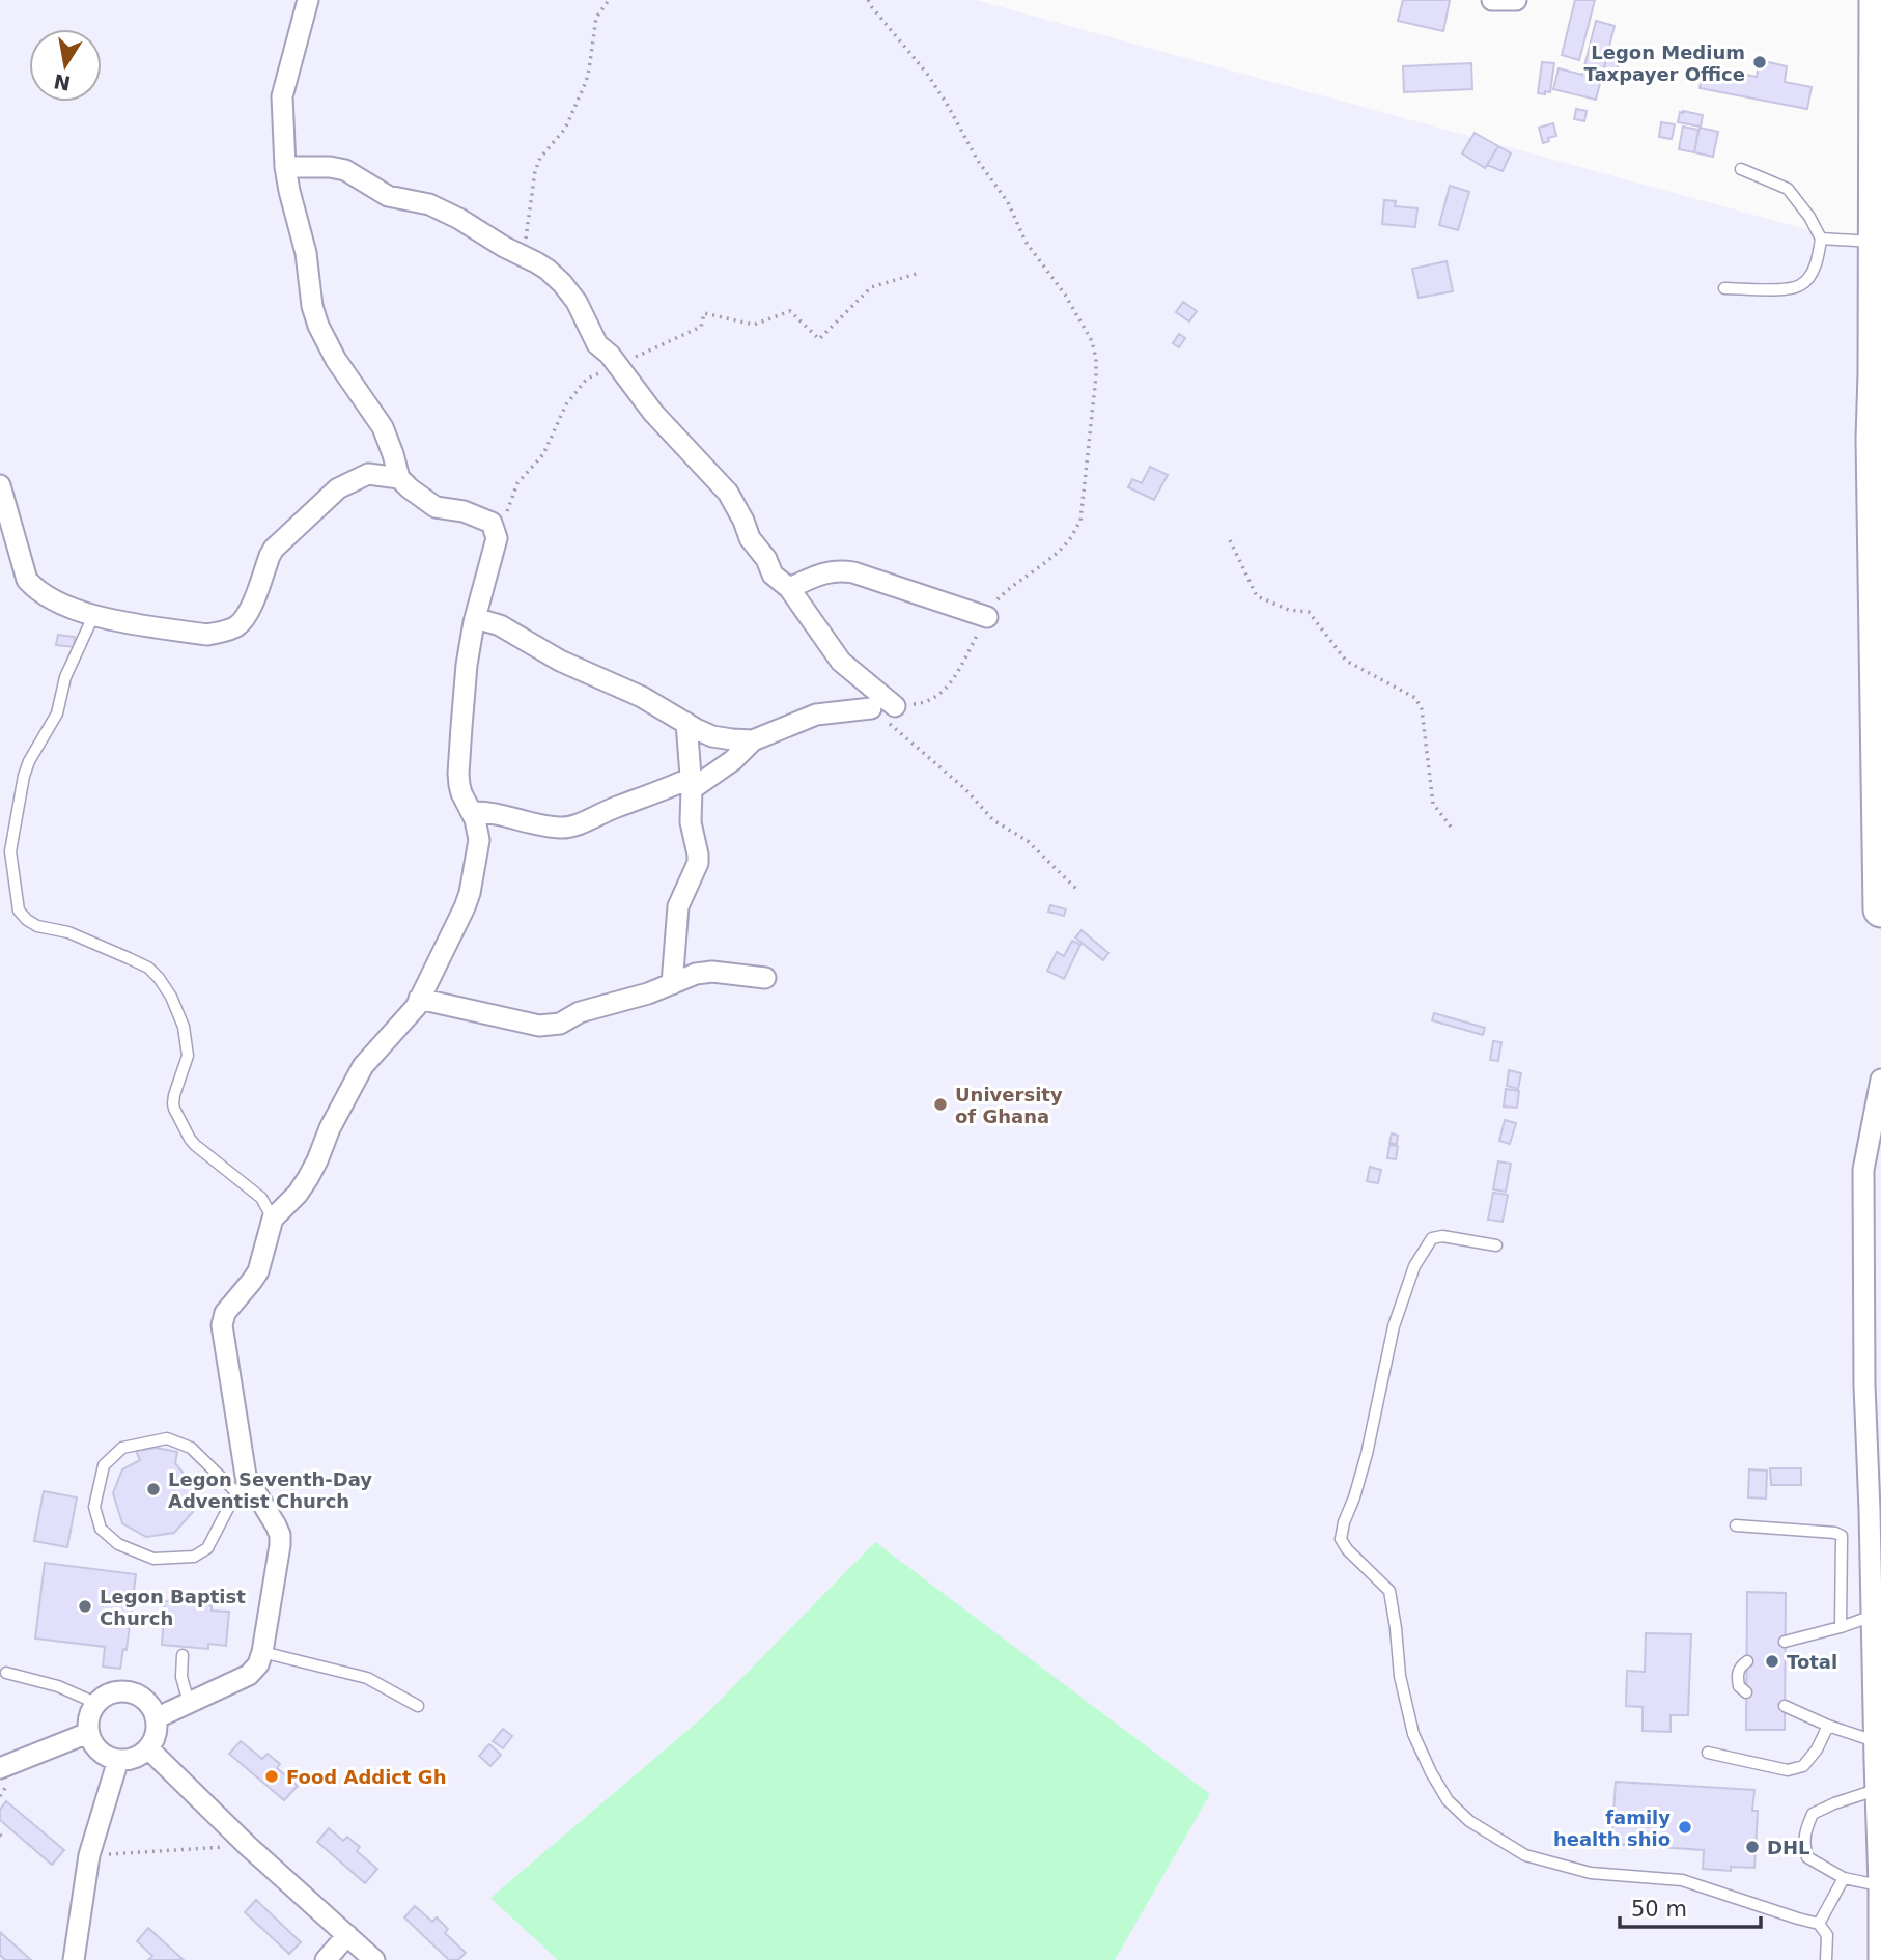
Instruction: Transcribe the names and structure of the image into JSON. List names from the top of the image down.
{
  "places": [
    "Legon Medium Taxpayer Office",
    "University of Ghana",
    "Legon Seventh-Day Adventist Church",
    "Legon Baptist Church",
    "Total",
    "Food Addict Gh",
    "family health shio",
    "DHL"
  ],
  "scale_bar": "50 m",
  "north": "bottom"
}
